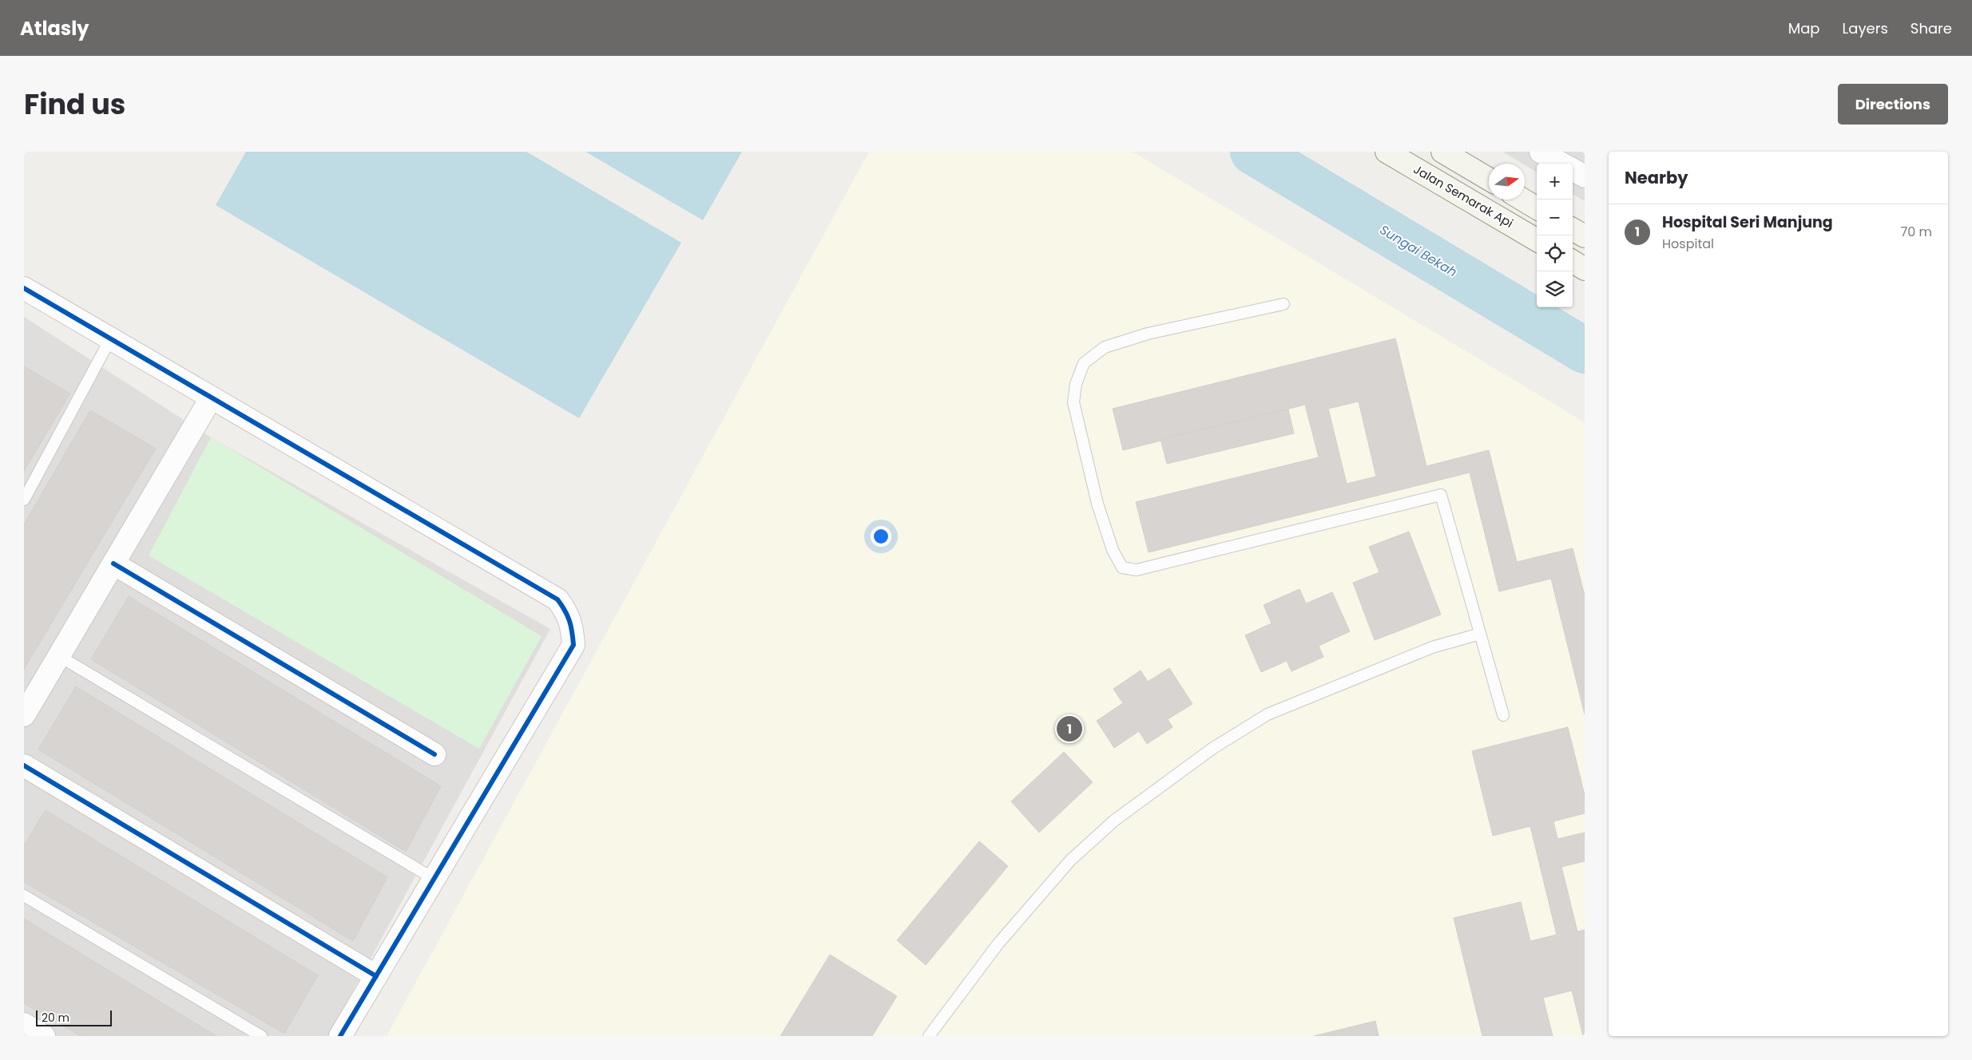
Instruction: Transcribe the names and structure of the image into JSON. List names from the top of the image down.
{
  "streets": {
    "street": ["Jalan Semarak Api"]
  },
  "water": ["Sungai Bekah"],
  "scale_bar": "20 m",
  "north": "right",
  "page": {
    "header": "Atlasly",
    "nav": ["Map", "Layers", "Share"],
    "title": "Find us",
    "buttons": "Directions",
    "heading": "Nearby",
    "map_buttons": ["+", "−"],
    "list": [
      {
        "mark": "1",
        "name": "Hospital Seri Manjung",
        "note": "Hospital",
        "value": "70 m"
      }
    ],
    "pins": "1",
    "scale": "20 m"
  }
}
